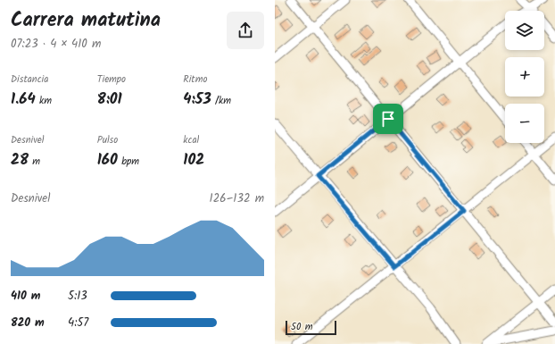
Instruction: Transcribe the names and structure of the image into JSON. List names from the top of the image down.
{
  "scale_bar": "50 m",
  "page": {
    "heading": ["Carrera matutina", "07:23 · 4 × 410 m"],
    "map_buttons": ["+", "−"],
    "stats": [
      ["Distancia", "1.64 km"],
      ["Tiempo", "8:01"],
      ["Ritmo", "4:53 /km"],
      ["Desnivel", "28 m"],
      ["Pulso", "160 bpm"],
      ["kcal", "102"]
    ],
    "chart": ["Desnivel", "126–132 m"],
    "list": [
      {
        "name": "410 m",
        "note": "5:13"
      },
      {
        "name": "820 m",
        "note": "4:57"
      }
    ],
    "scale": "50 m"
  }
}
